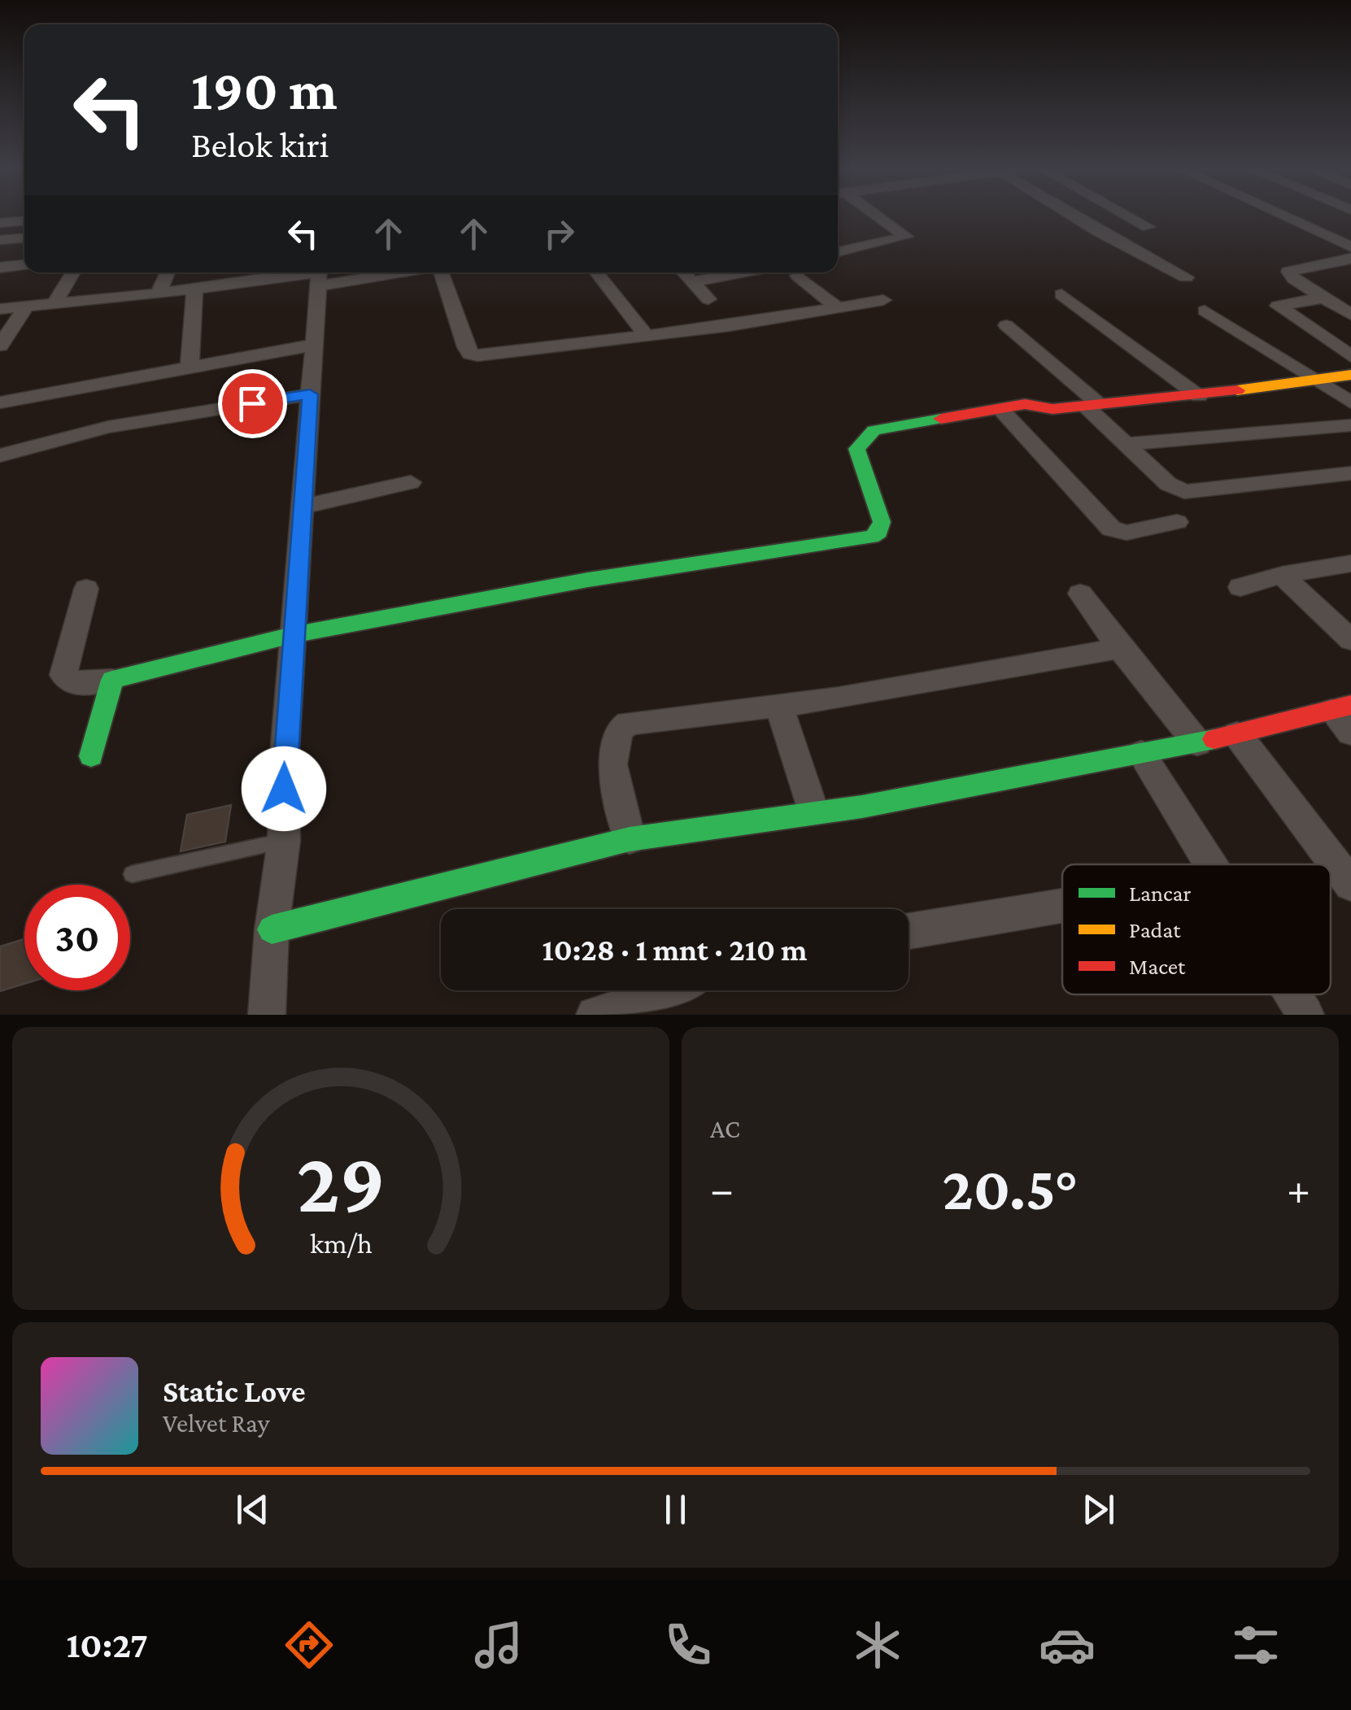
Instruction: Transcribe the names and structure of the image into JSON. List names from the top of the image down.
{
  "legend": ["Lancar", "Padat", "Macet"],
  "page": {
    "turn": ["190 m", "Belok kiri"],
    "limit": "30",
    "trip": "10:28 · 1 mnt · 210 m",
    "tile": "AC",
    "heat": ["−", "20.5°", "+"],
    "song": ["Static Love", "Velvet Ray"],
    "tabs": "10:27",
    "gauge": ["29", "km/h"]
  }
}
